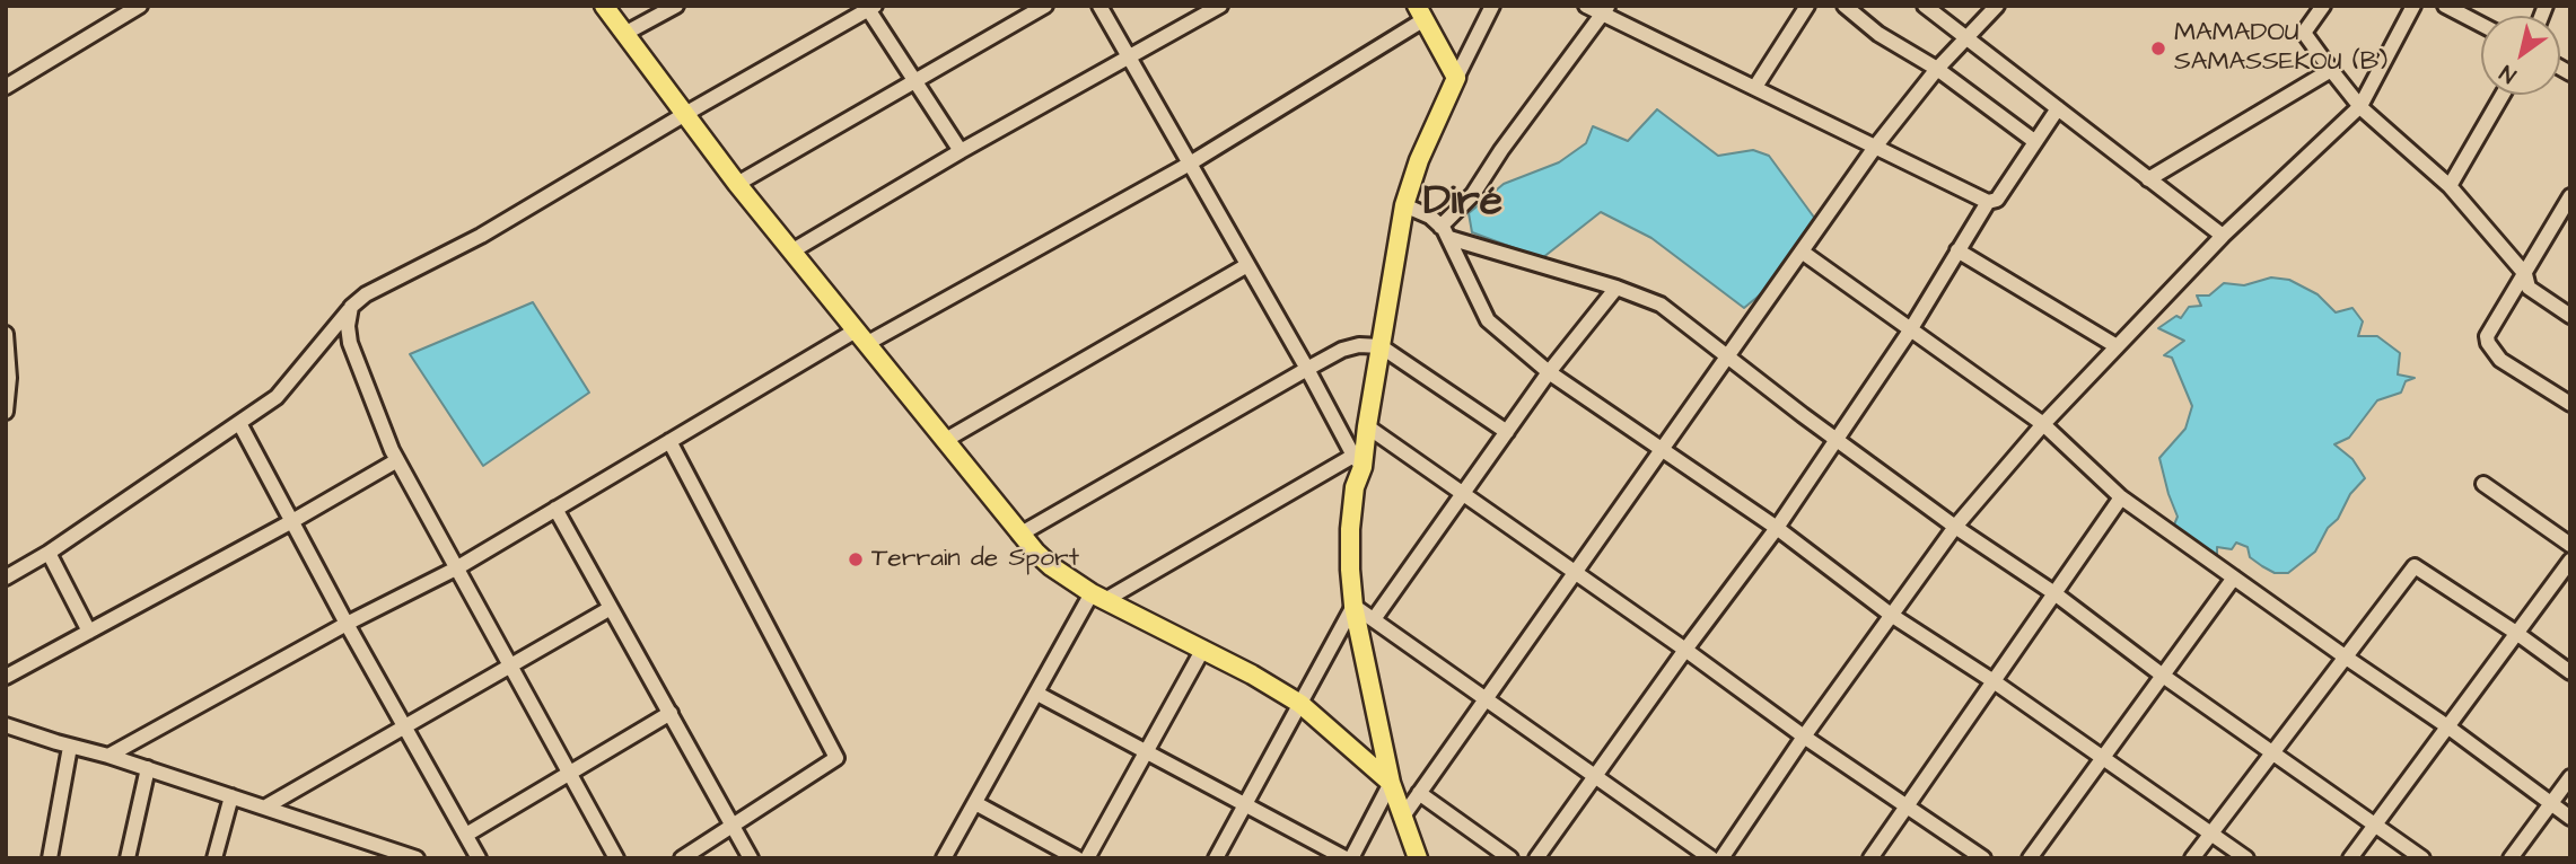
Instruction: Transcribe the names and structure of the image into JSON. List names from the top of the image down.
{
  "districts": ["Diré"],
  "places": ["MAMADOU SAMASSEKOU (B)", "Terrain de Sport"],
  "north": "bottom left"
}
